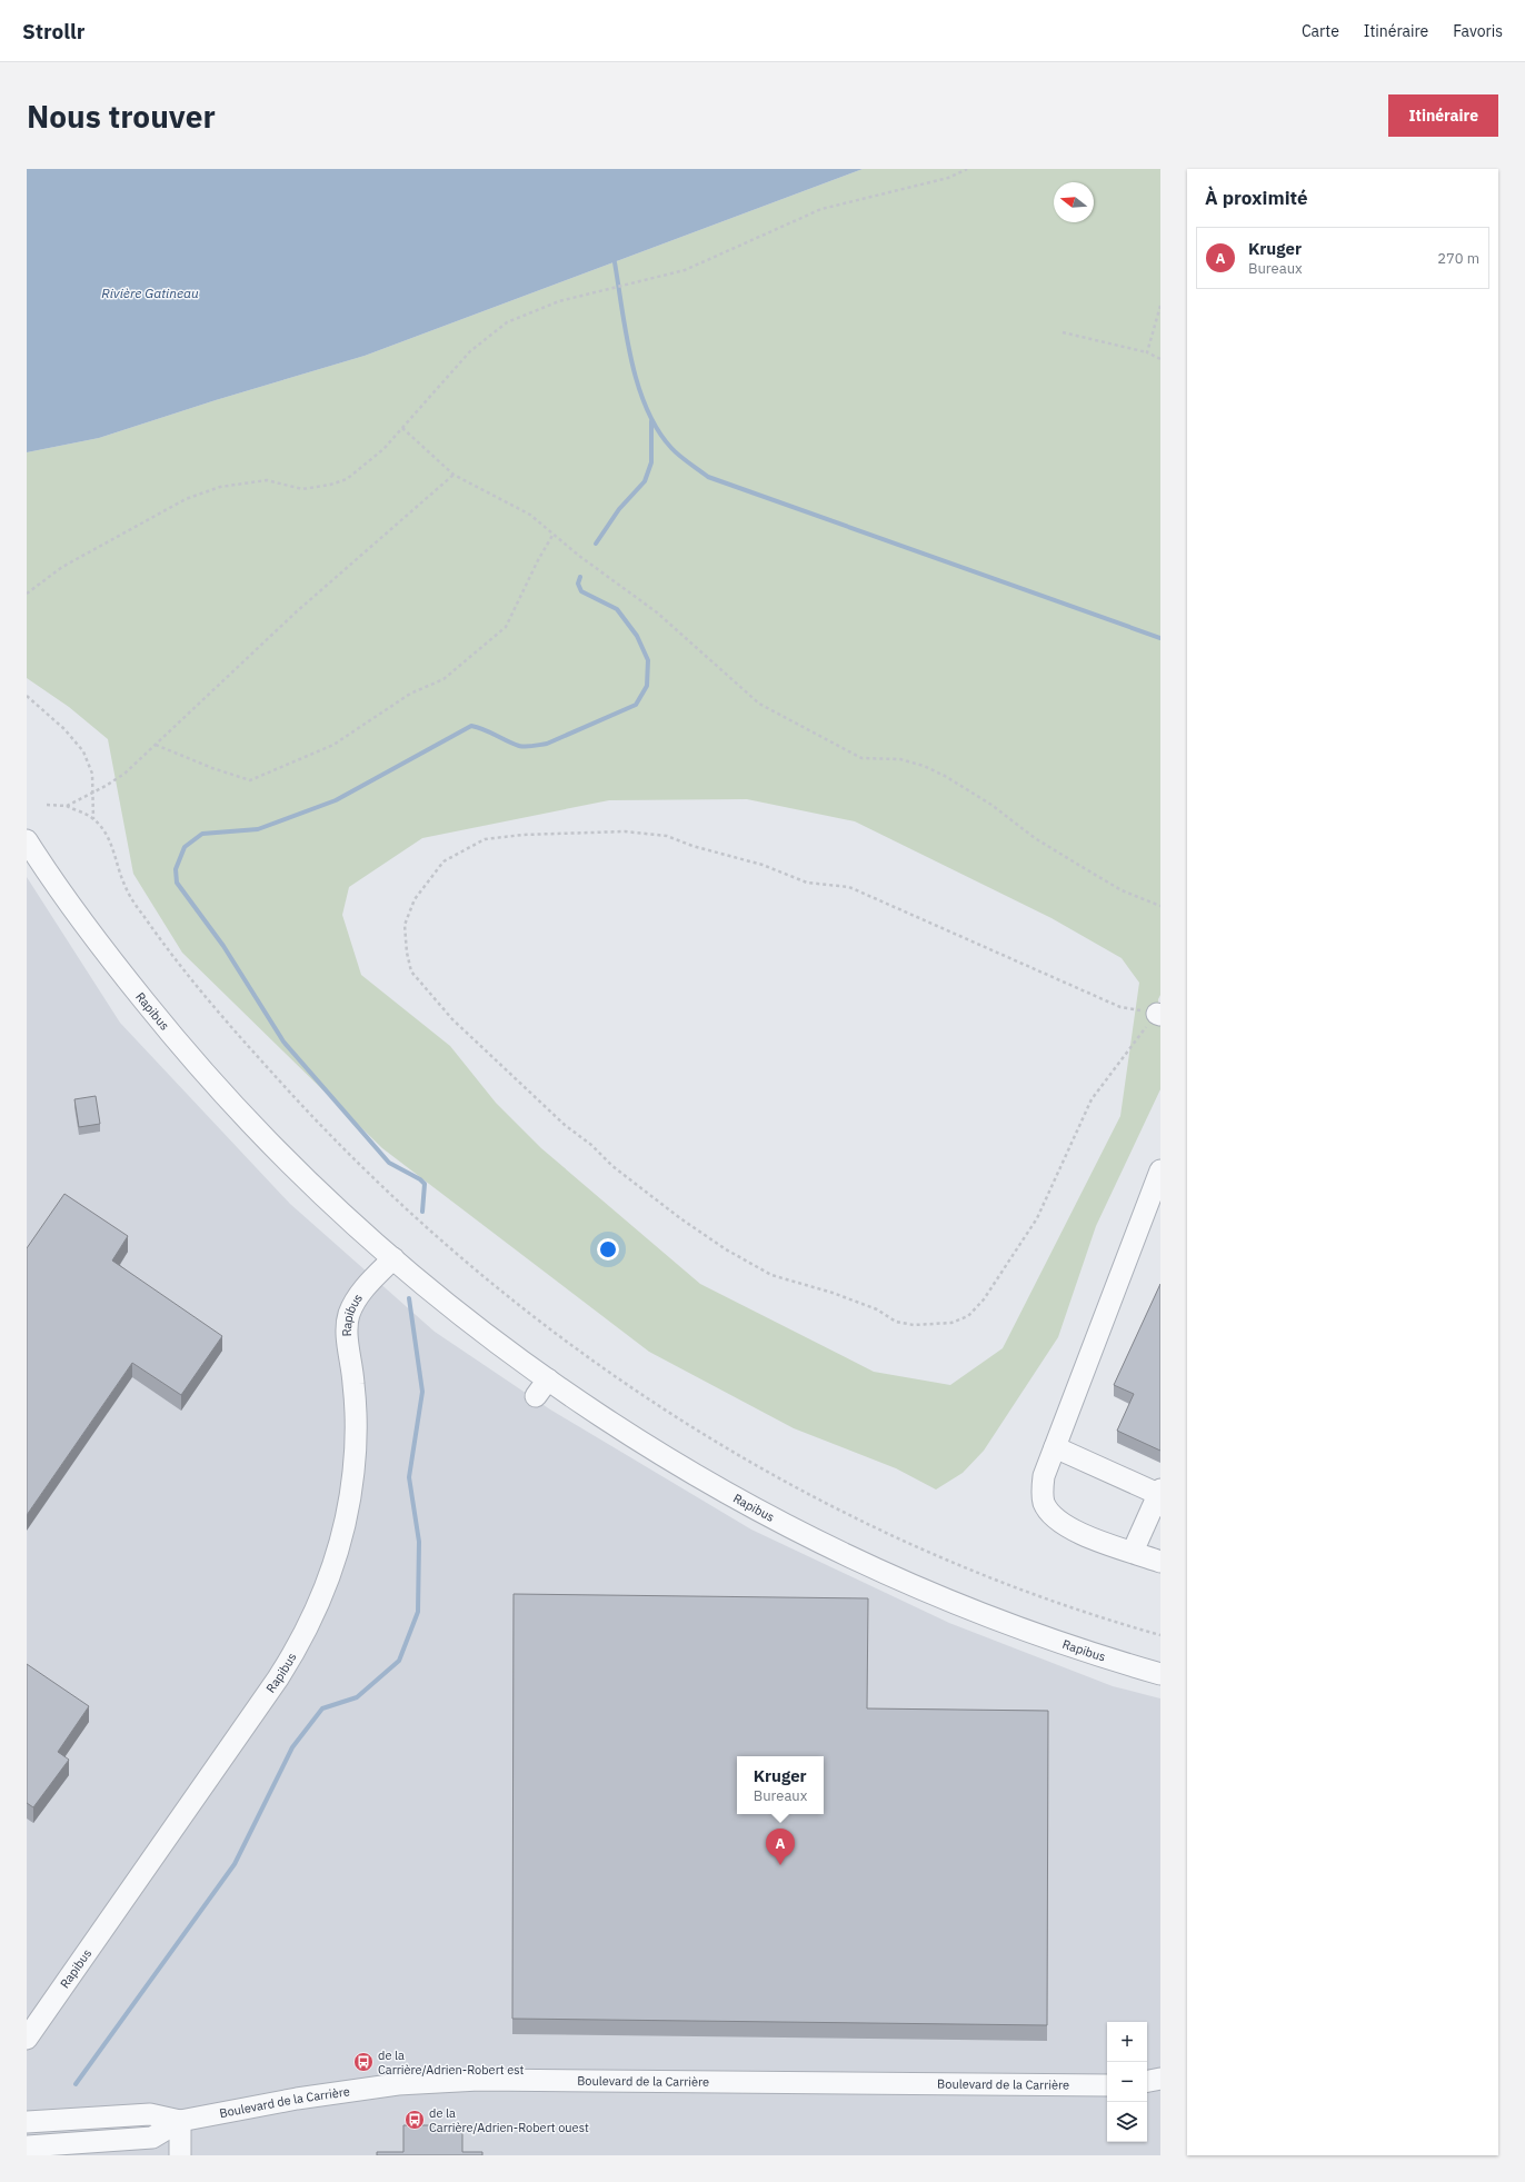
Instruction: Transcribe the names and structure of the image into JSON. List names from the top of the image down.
{
  "streets": {
    "street": ["Rapibus", "Boulevard de la Carrière"]
  },
  "water": ["Rivière Gatineau"],
  "places": {
    "bus stop": ["de la Carrière/Adrien-Robert est", "de la Carrière/Adrien-Robert ouest"]
  },
  "north": "left",
  "page": {
    "header": "Strollr",
    "nav": ["Carte", "Itinéraire", "Favoris"],
    "buttons": "Itinéraire",
    "title": "Nous trouver",
    "heading": "À proximité",
    "list": [
      {
        "mark": "A",
        "name": "Kruger",
        "note": "Bureaux",
        "value": "270 m"
      }
    ],
    "popup": ["Kruger", "Bureaux"],
    "pins": "A",
    "map_buttons": ["+", "−"]
  }
}
